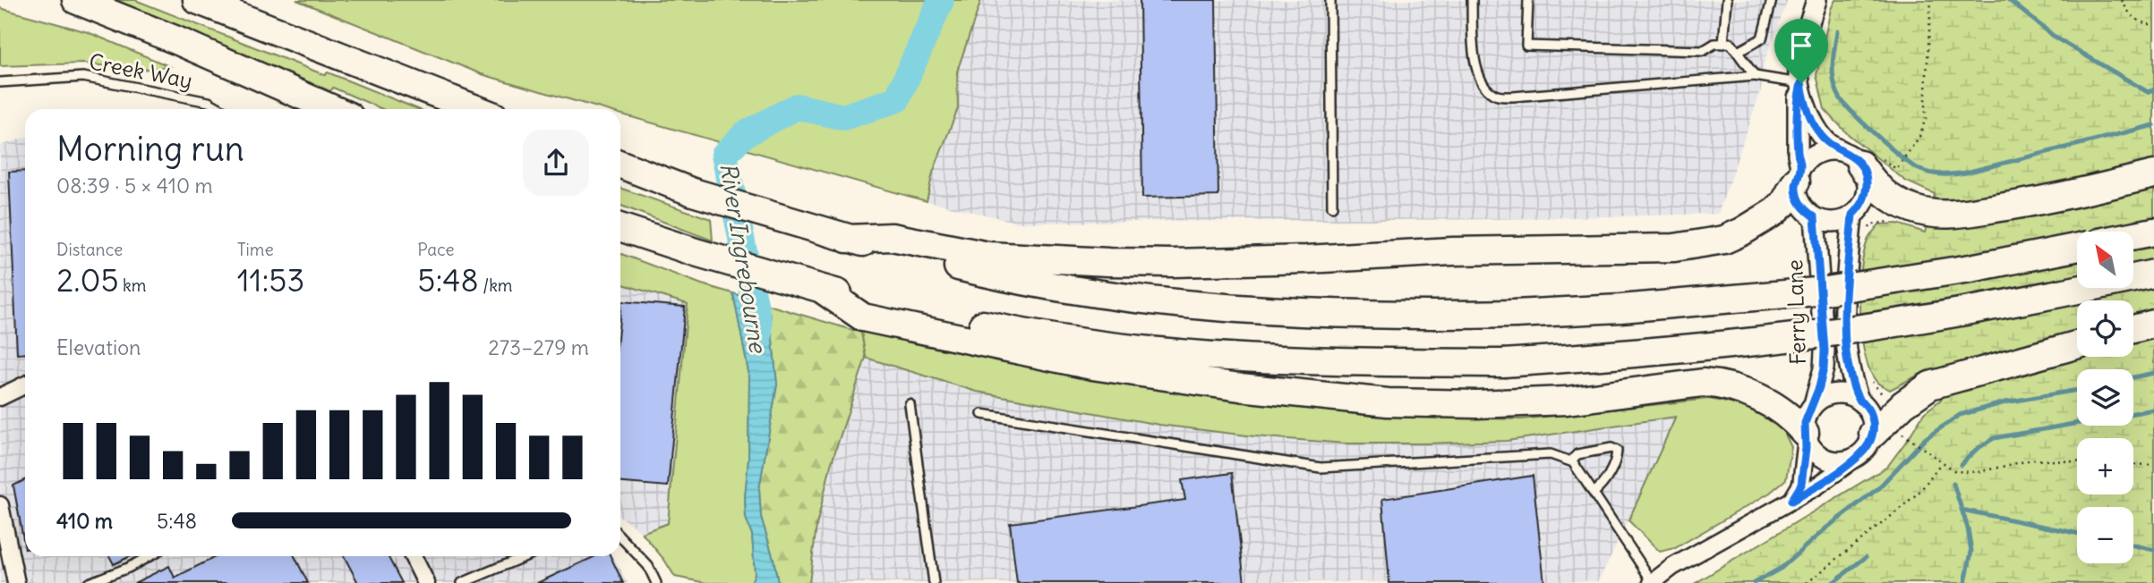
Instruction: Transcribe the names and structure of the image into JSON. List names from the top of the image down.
{
  "streets": {
    "street": ["Ferry Lane"],
    "lane": ["Creek Way"]
  },
  "water": ["River Ingrebourne"],
  "north": "top left",
  "page": {
    "heading": ["Morning run", "08:39 · 5 × 410 m"],
    "stats": [
      ["Distance", "2.05 km"],
      ["Time", "11:53"],
      ["Pace", "5:48 /km"]
    ],
    "map_buttons": ["+", "−"],
    "chart": ["Elevation", "273–279 m"],
    "list": [
      {
        "name": "410 m",
        "note": "5:48"
      }
    ]
  }
}
